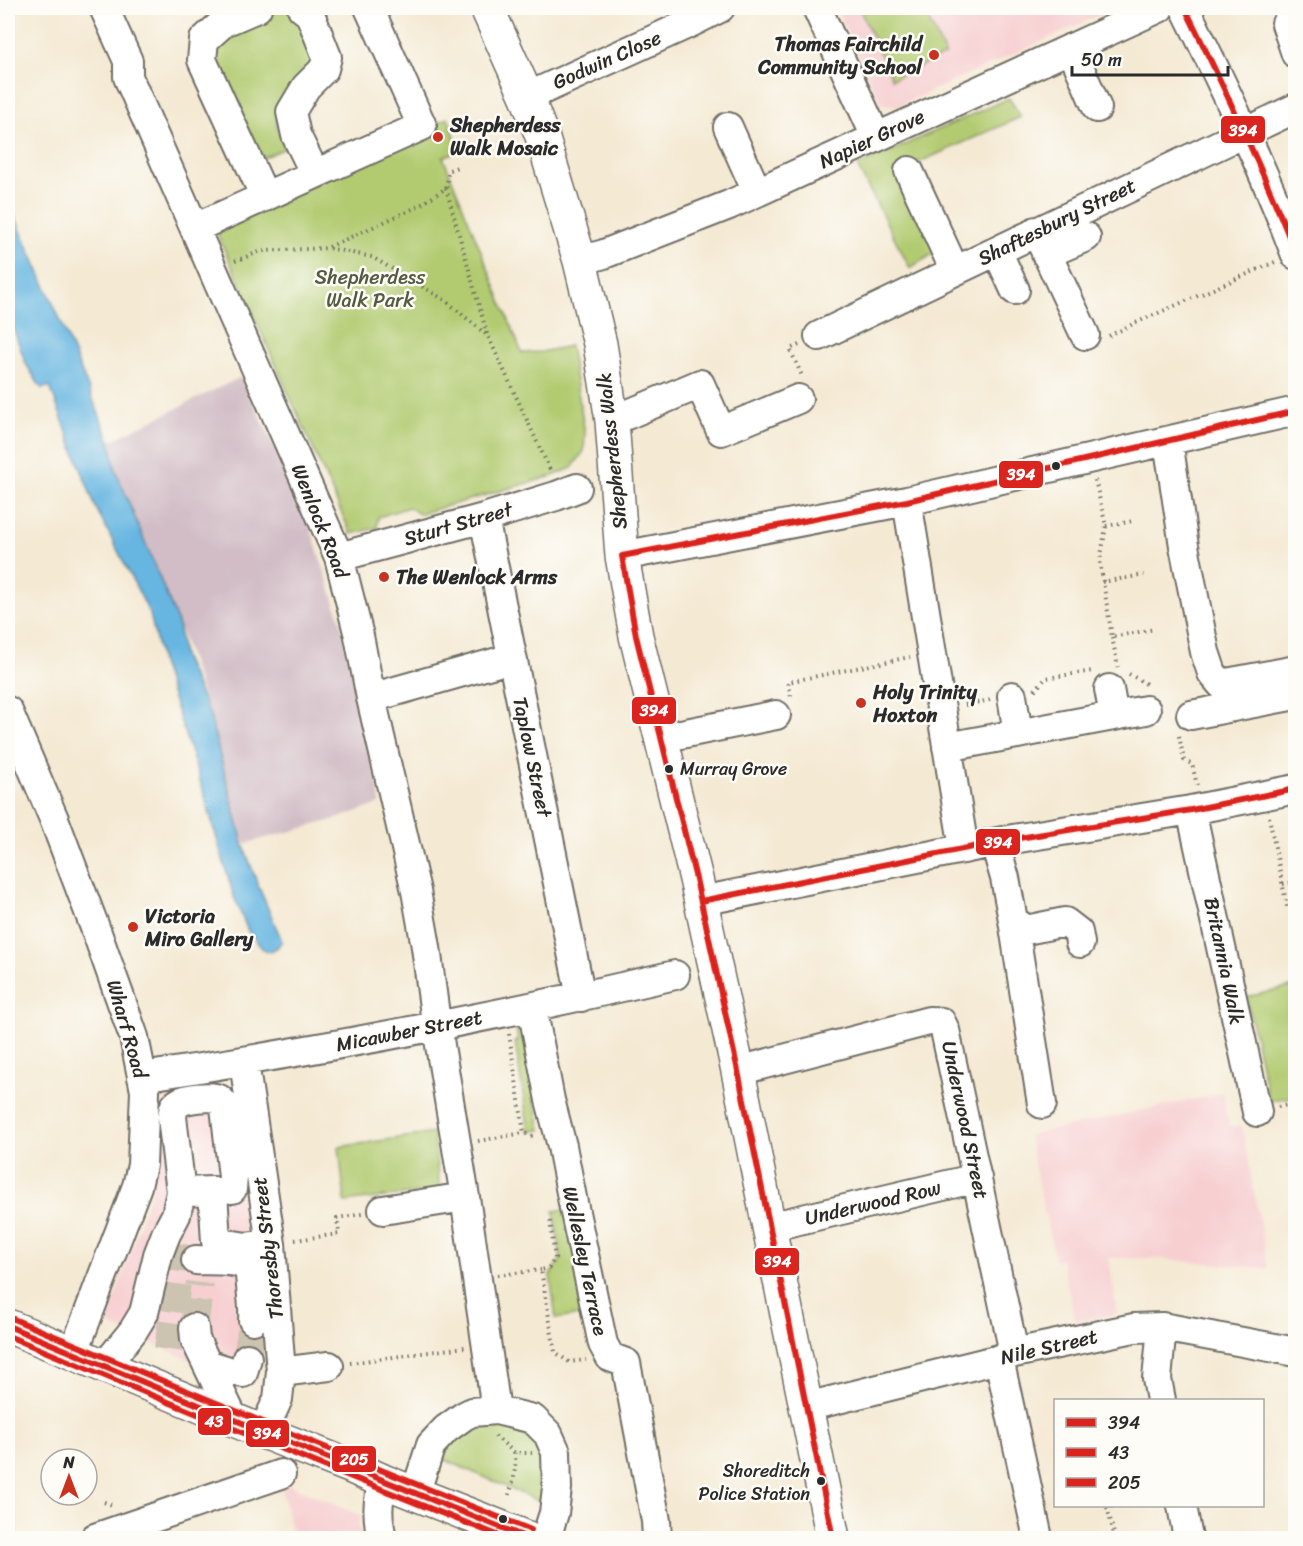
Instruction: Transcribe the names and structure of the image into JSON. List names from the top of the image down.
{
  "streets": {
    "main road": ["Shepherdess Walk"],
    "street": [
      "Godwin Close",
      "Napier Grove",
      "Shaftesbury Street",
      "Wenlock Road",
      "Sturt Street",
      "Taplow Street",
      "Britannia Walk",
      "Wharf Road",
      "Micawber Street",
      "Underwood Street",
      "Underwood Row",
      "Thoresby Street",
      "Wellesley Terrace",
      "Nile Street"
    ]
  },
  "crossings": [
    ["Godwin Close", "Shepherdess Walk"],
    ["Napier Grove", "Shepherdess Walk"],
    ["Shepherdess Walk", "Underwood Street"],
    ["Shepherdess Walk", "Underwood Row"],
    ["Shepherdess Walk", "Nile Street"],
    ["Wenlock Road", "Sturt Street"],
    ["Wenlock Road", "Micawber Street"],
    ["Sturt Street", "Taplow Street"],
    ["Taplow Street", "Micawber Street"],
    ["Wharf Road", "Micawber Street"],
    ["Micawber Street", "Thoresby Street"],
    ["Micawber Street", "Wellesley Terrace"],
    ["Underwood Street", "Underwood Row"],
    ["Underwood Street", "Nile Street"]
  ],
  "parks": ["Shepherdess Walk Park"],
  "places": [
    "Thomas Fairchild Community School",
    "Shepherdess Walk Mosaic",
    "The Wenlock Arms",
    "Holy Trinity Hoxton",
    "Murray Grove",
    "Victoria Miro Gallery",
    "Shoreditch Police Station"
  ],
  "lines": ["transit line 394", "transit line 205", "transit line 43"],
  "legend": ["394", "43", "205"],
  "scale_bar": "50 m",
  "north": "top"
}
